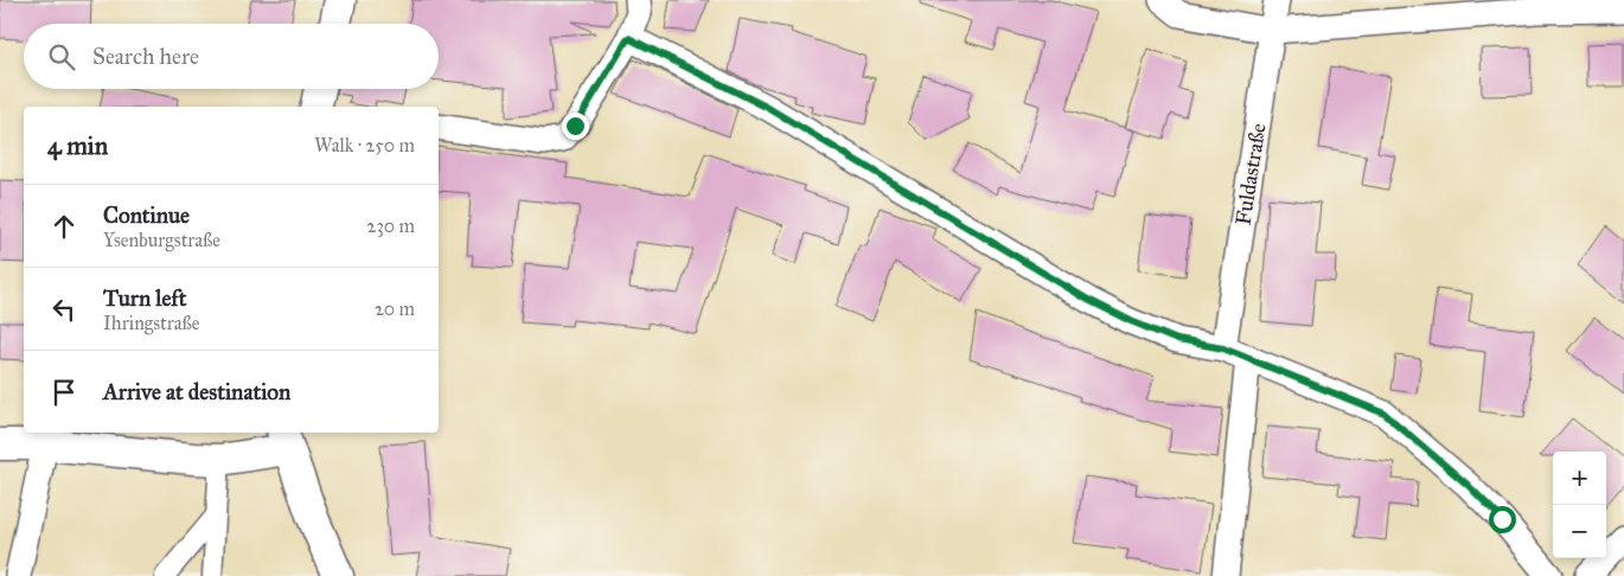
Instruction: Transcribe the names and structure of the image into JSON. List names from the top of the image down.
{
  "streets": {
    "street": ["Fuldastraße"]
  },
  "page": {
    "search": "Search here",
    "heading": ["4 min", "Walk · 250 m"],
    "list": [
      ["Continue", "Ysenburgstraße", "230 m"],
      ["Turn left", "Ihringstraße", "20 m"],
      "Arrive at destination"
    ],
    "map_buttons": ["+", "−"]
  }
}
